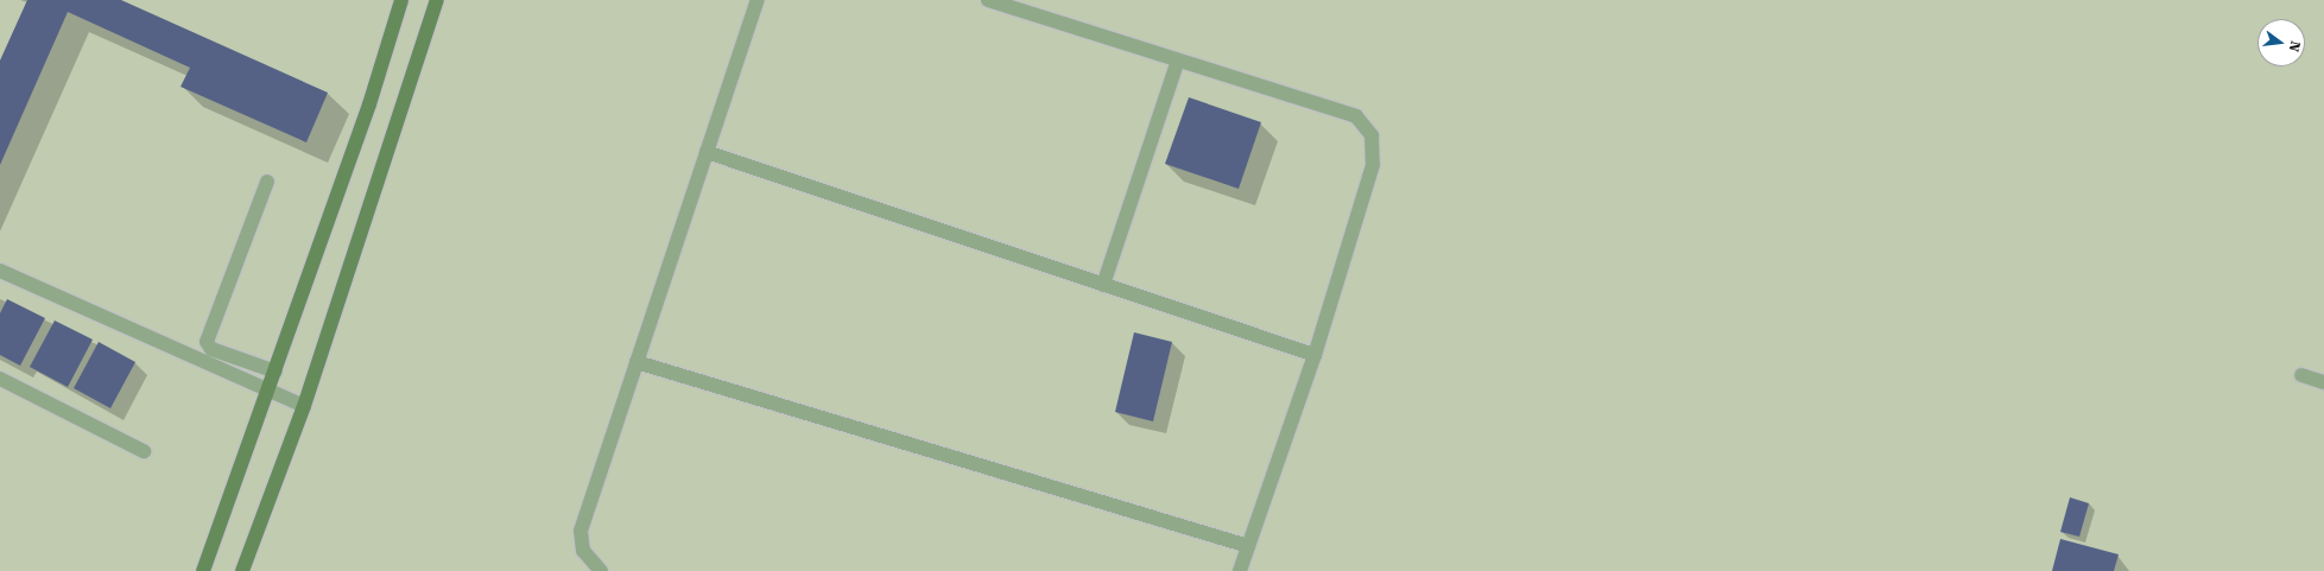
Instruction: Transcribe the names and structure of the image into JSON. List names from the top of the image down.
{
  "north": "right"
}
